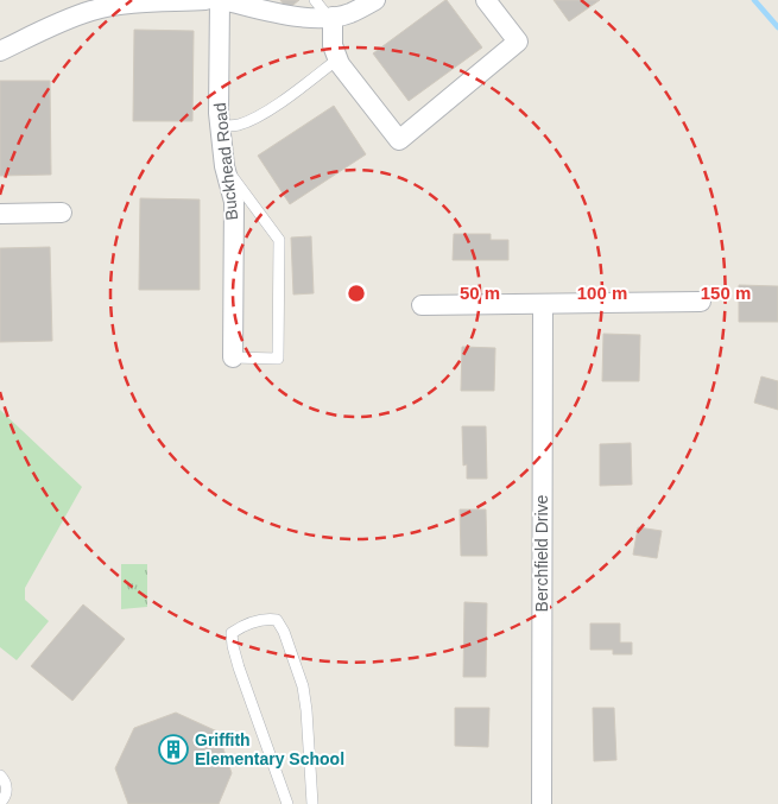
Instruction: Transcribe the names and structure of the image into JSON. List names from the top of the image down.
{
  "streets": {
    "street": ["Buckhead Road", "Berchfield Drive"]
  },
  "places": {
    "building": ["Griffith Elementary School"]
  },
  "rings": ["50 m", "100 m", "150 m"]
}
